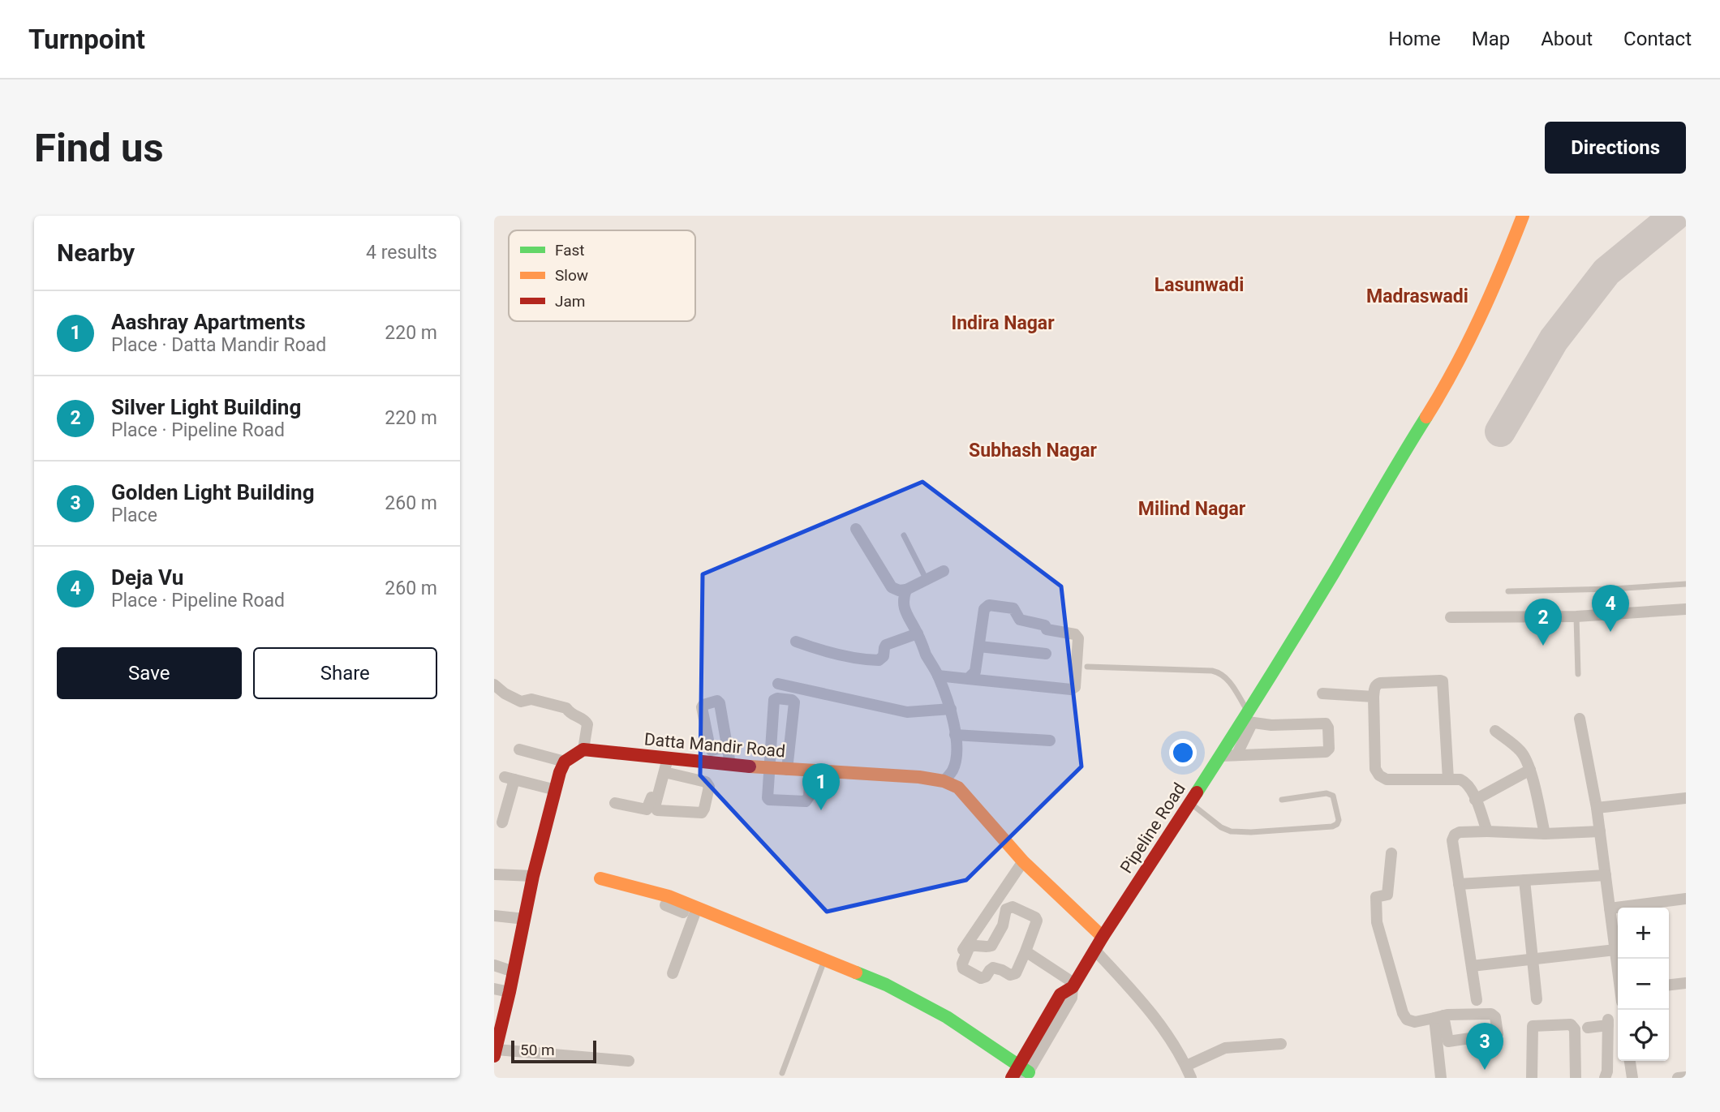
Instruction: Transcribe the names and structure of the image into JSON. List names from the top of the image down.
{
  "streets": {
    "street": ["Datta Mandir Road", "Pipeline Road"]
  },
  "crossings": [
    ["Datta Mandir Road", "Pipeline Road"]
  ],
  "districts": [
    "Lasunwadi",
    "Madraswadi",
    "Indira Nagar",
    "Subhash Nagar",
    "Milind Nagar"
  ],
  "legend": ["Fast", "Slow", "Jam"],
  "scale_bar": "50 m",
  "page": {
    "header": "Turnpoint",
    "nav": [
      "Home",
      "Map",
      "About",
      "Contact"
    ],
    "buttons": [
      "Directions",
      ["Save", "Share"]
    ],
    "title": "Find us",
    "heading": ["Nearby", "4 results"],
    "list": [
      {
        "mark": "1",
        "name": "Aashray Apartments",
        "note": "Place · Datta Mandir Road",
        "value": "220 m"
      },
      {
        "mark": "2",
        "name": "Silver Light Building",
        "note": "Place · Pipeline Road",
        "value": "220 m"
      },
      {
        "mark": "3",
        "name": "Golden Light Building",
        "note": "Place",
        "value": "260 m"
      },
      {
        "mark": "4",
        "name": "Deja Vu",
        "note": "Place · Pipeline Road",
        "value": "260 m"
      }
    ],
    "pins": [
      "4",
      "2",
      "1",
      "3"
    ],
    "map_buttons": ["+", "−"],
    "scale": "50 m"
  }
}
